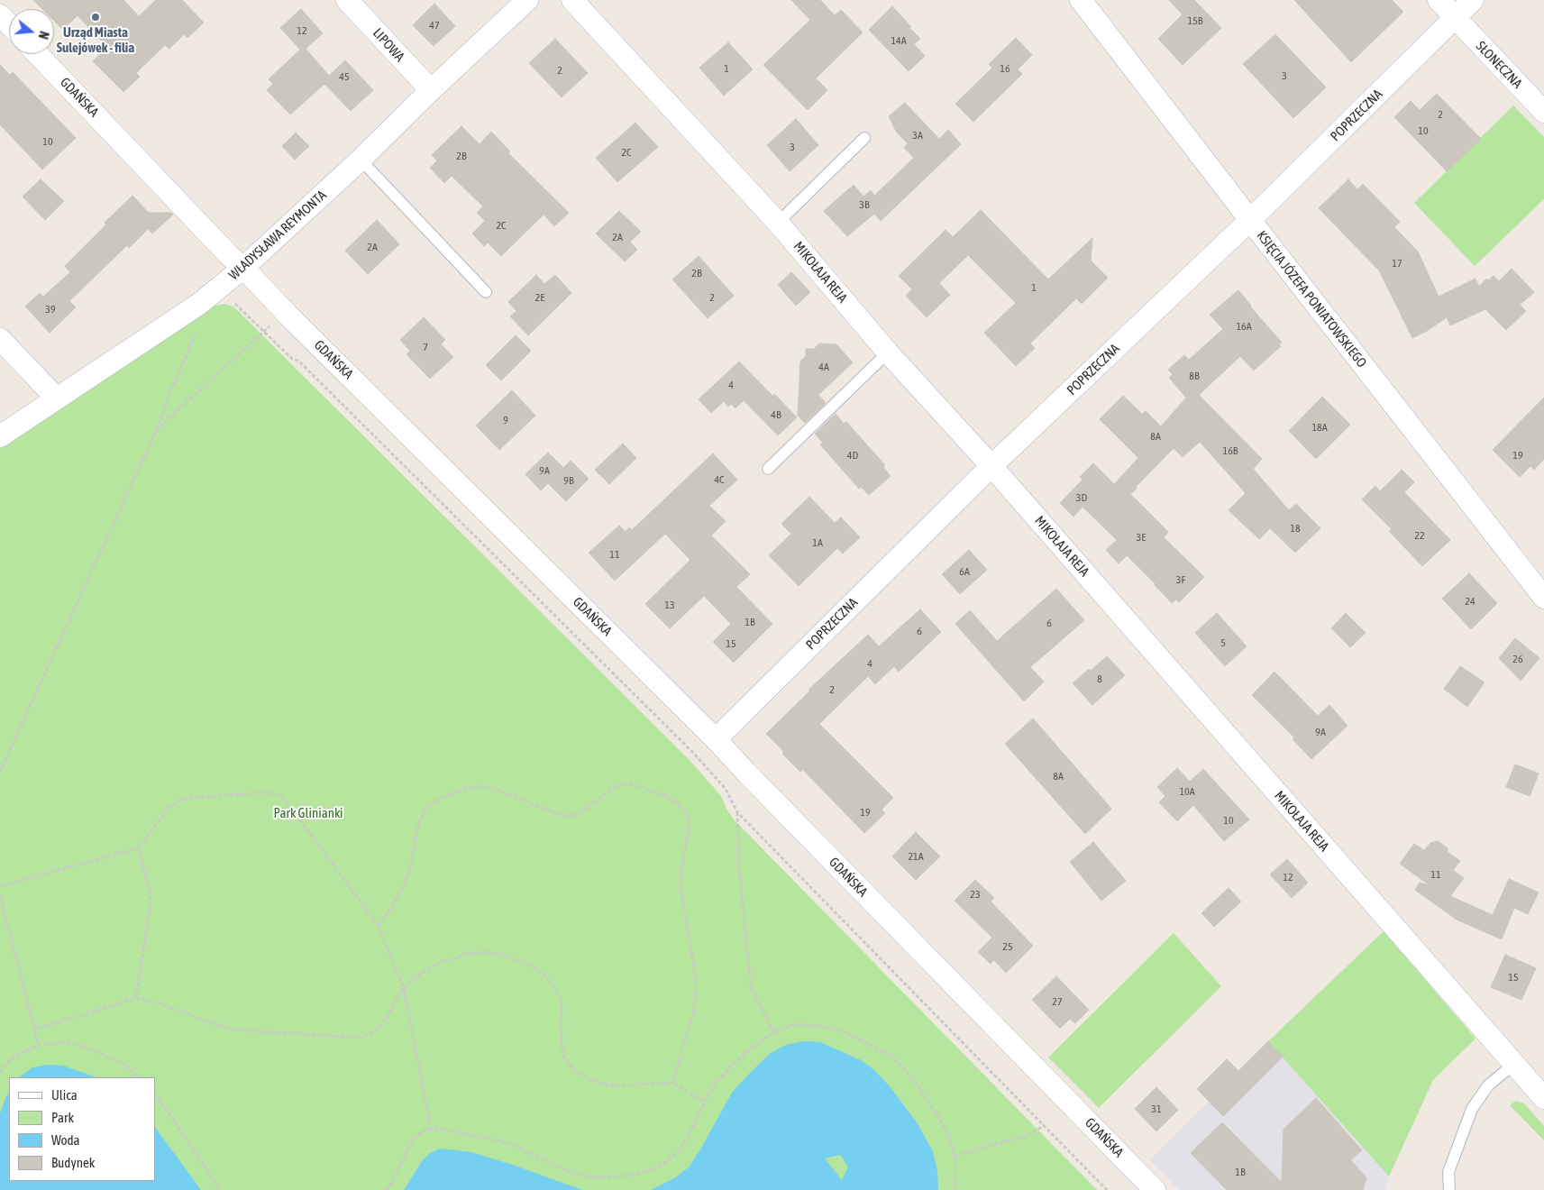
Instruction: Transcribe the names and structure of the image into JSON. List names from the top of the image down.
{
  "streets": {
    "street": [
      "LIPOWA",
      "SŁONECZNA",
      "GDAŃSKA",
      "POPRZECZNA",
      "WŁADYSŁAWA REYMONTA",
      "MIKOŁAJA REJA",
      "KSIĘCIA JÓZEFA PONIATOWSKIEGO"
    ]
  },
  "crossings": [
    ["LIPOWA", "WŁADYSŁAWA REYMONTA"],
    ["SŁONECZNA", "POPRZECZNA"],
    ["GDAŃSKA", "POPRZECZNA"],
    ["GDAŃSKA", "WŁADYSŁAWA REYMONTA"],
    ["POPRZECZNA", "MIKOŁAJA REJA"],
    ["POPRZECZNA", "KSIĘCIA JÓZEFA PONIATOWSKIEGO"]
  ],
  "parks": ["Park Glinianki"],
  "places": ["Urząd Miasta Sulejówek - filia"],
  "house_numbers": [
    "15B",
    "47",
    "12",
    "14A",
    "1",
    "16",
    "2",
    "3",
    "45",
    "2",
    "10",
    "3A",
    "10",
    "3",
    "2C",
    "2B",
    "3B",
    "2C",
    "2A",
    "2A",
    "17",
    "2B",
    "1",
    "2E",
    "2",
    "39",
    "16A",
    "7",
    "4A",
    "8B",
    "4",
    "4B",
    "9",
    "18A",
    "8A",
    "16B",
    "4D",
    "19",
    "9A",
    "4C",
    "9B",
    "3D",
    "18",
    "22",
    "3E",
    "1A",
    "11",
    "6A",
    "3F",
    "24",
    "13",
    "1B",
    "6",
    "6",
    "5",
    "15",
    "26",
    "4",
    "8",
    "2",
    "9A",
    "8A",
    "10A",
    "19",
    "10",
    "21A",
    "11",
    "12",
    "23",
    "25",
    "15",
    "27",
    "31",
    "1B"
  ],
  "legend": [
    "Ulica",
    "Park",
    "Woda",
    "Budynek"
  ],
  "north": "right"
}
